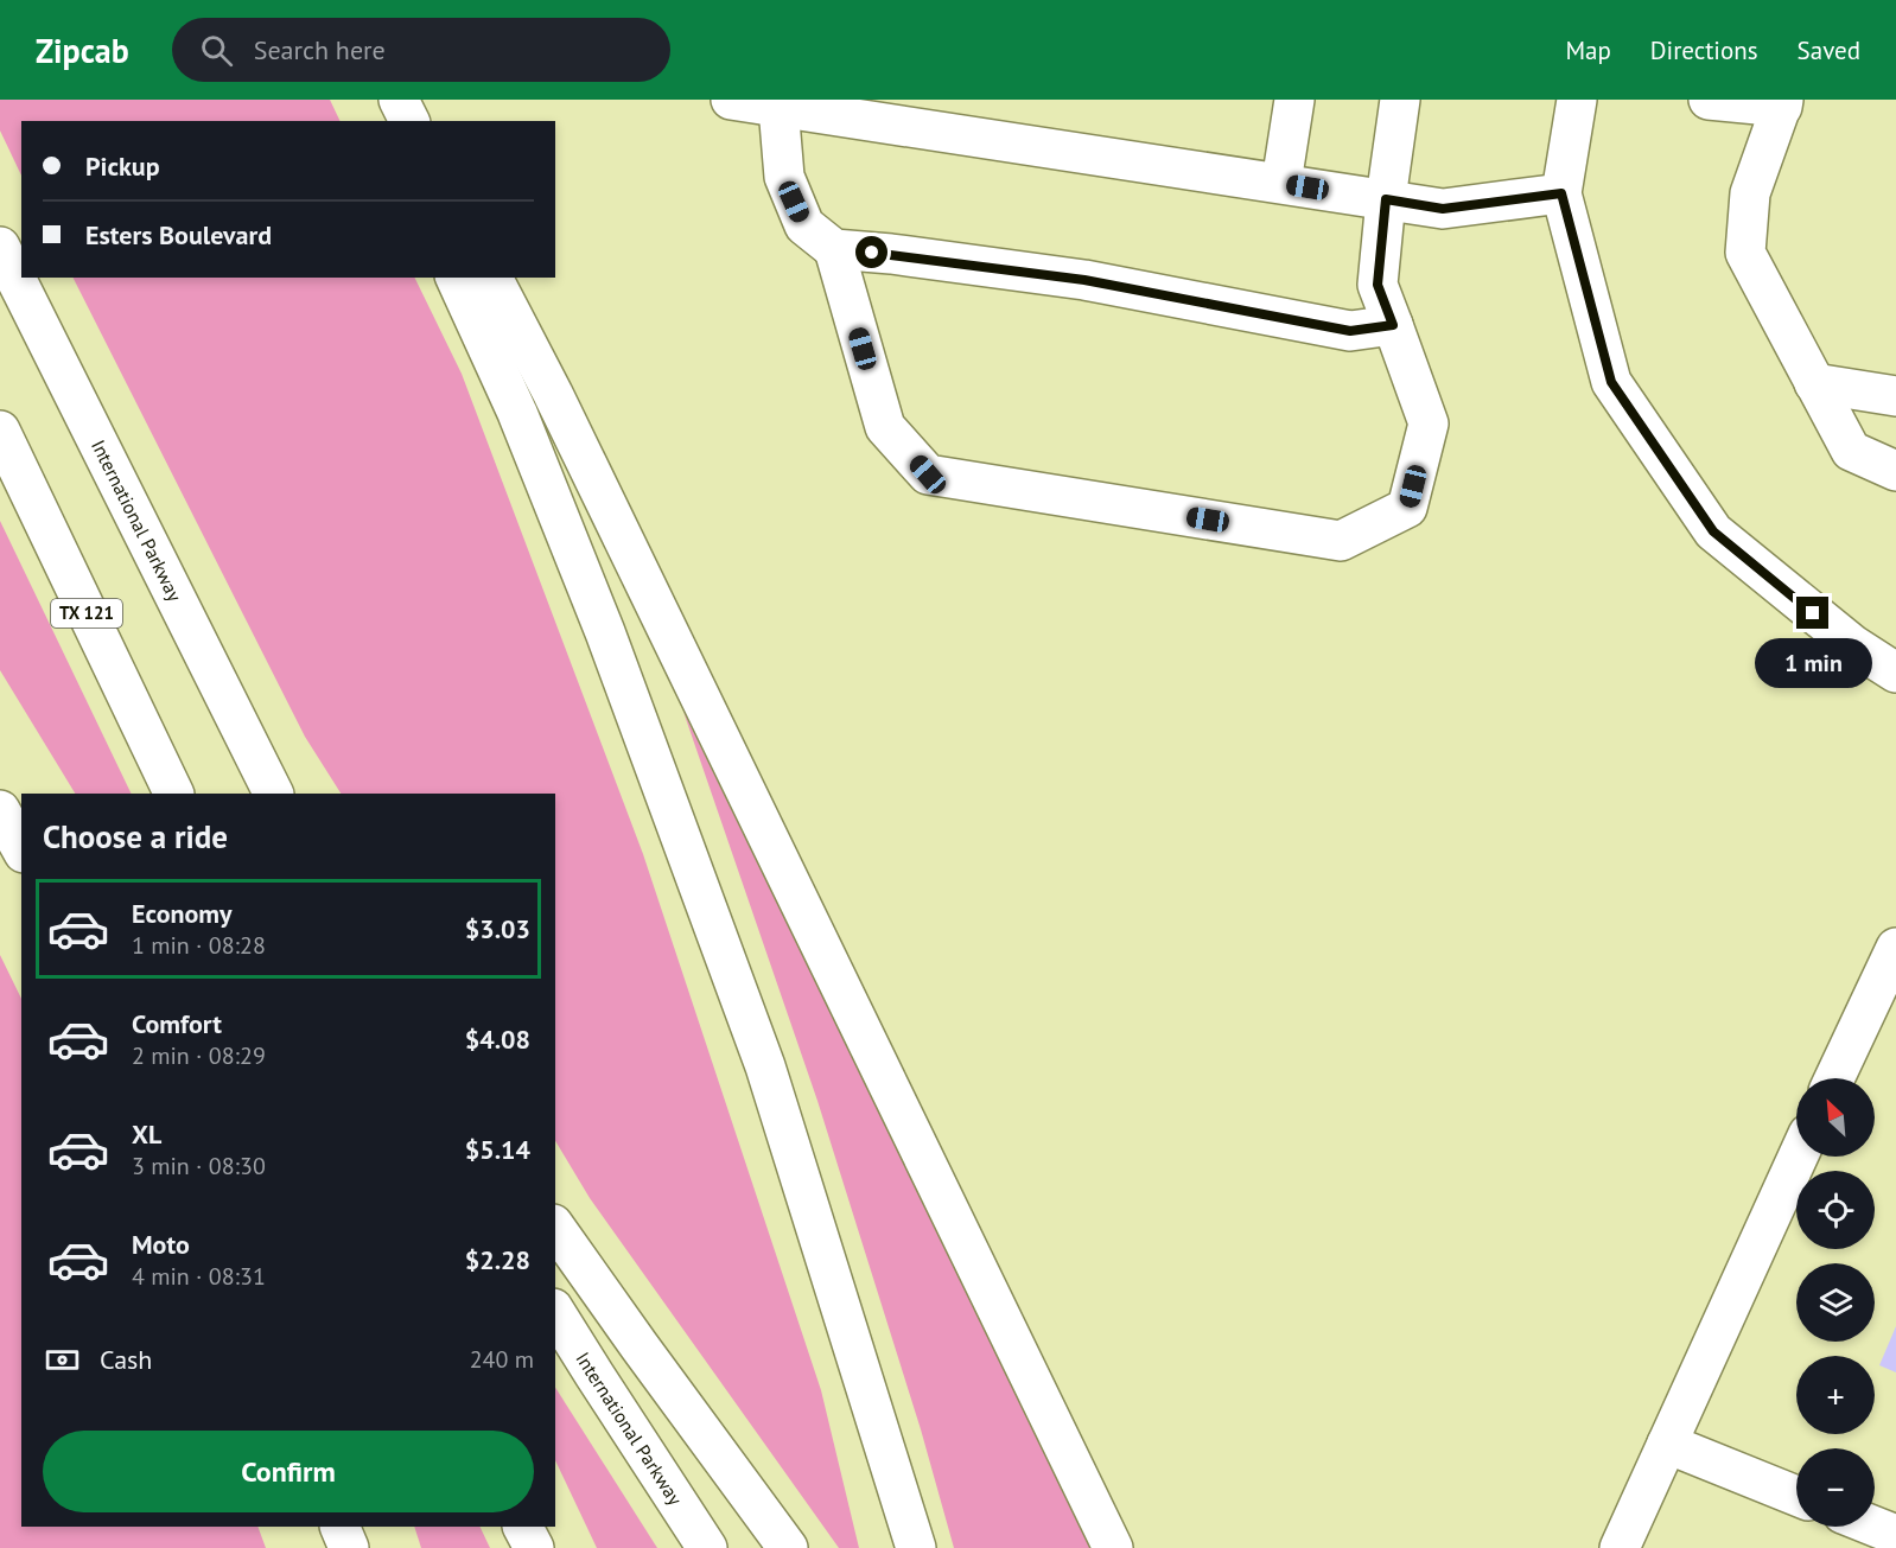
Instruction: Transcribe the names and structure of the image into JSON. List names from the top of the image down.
{
  "streets": {
    "main road": ["International Parkway", "TX 121"]
  },
  "north": "top left",
  "page": {
    "header": "Zipcab",
    "search": "Search here",
    "nav": ["Map", "Directions", "Saved"],
    "banner": ["Pickup", "Esters Boulevard"],
    "bubble": "1 min",
    "heading": "Choose a ride",
    "list": [
      {
        "name": "Economy",
        "note": "1 min · 08:28",
        "value": "$3.03"
      },
      {
        "name": "Comfort",
        "note": "2 min · 08:29",
        "value": "$4.08"
      },
      {
        "name": "XL",
        "note": "3 min · 08:30",
        "value": "$5.14"
      },
      {
        "name": "Moto",
        "note": "4 min · 08:31",
        "value": "$2.28"
      }
    ],
    "map_buttons": ["+", "−"],
    "pay": ["Cash", "240 m"],
    "buttons": "Confirm"
  }
}
